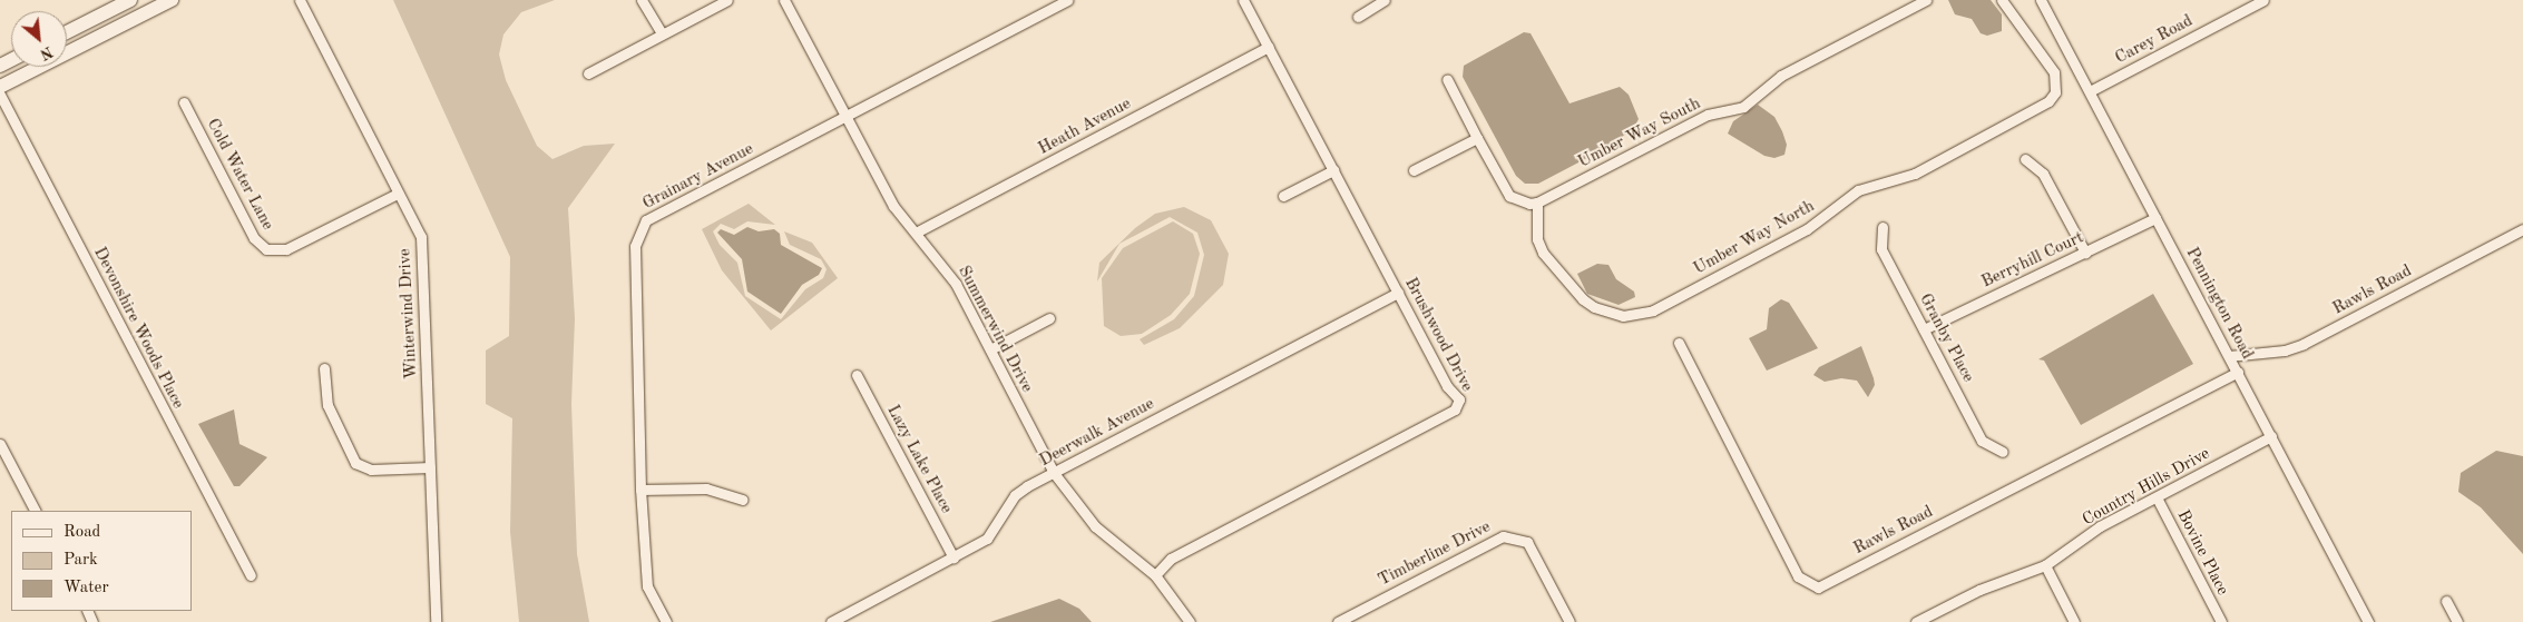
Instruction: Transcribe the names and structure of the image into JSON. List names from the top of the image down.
{
  "streets": {
    "street": [
      "Carey Road",
      "Heath Avenue",
      "Umber Way South",
      "Cold Water Lane",
      "Grainary Avenue",
      "Umber Way North",
      "Berryhill Court",
      "Rawls Road",
      "Pennington Road",
      "Winterwind Drive",
      "Devonshire Woods Place",
      "Summerwind Drive",
      "Brushwood Drive",
      "Granby Place",
      "Deerwalk Avenue",
      "Lazy Lake Place",
      "Country Hills Drive",
      "Bovine Place",
      "Timberline Drive"
    ]
  },
  "crossings": [
    ["Carey Road", "Pennington Road"],
    ["Heath Avenue", "Summerwind Drive"],
    ["Heath Avenue", "Brushwood Drive"],
    ["Umber Way South", "Umber Way North"],
    ["Cold Water Lane", "Winterwind Drive"],
    ["Grainary Avenue", "Summerwind Drive"],
    ["Berryhill Court", "Pennington Road"],
    ["Berryhill Court", "Granby Place"],
    ["Rawls Road", "Pennington Road"],
    ["Pennington Road", "Country Hills Drive"],
    ["Summerwind Drive", "Brushwood Drive"],
    ["Summerwind Drive", "Deerwalk Avenue"],
    ["Brushwood Drive", "Deerwalk Avenue"],
    ["Deerwalk Avenue", "Lazy Lake Place"],
    ["Country Hills Drive", "Bovine Place"]
  ],
  "legend": ["Road", "Park", "Water"],
  "north": "bottom right"
}
